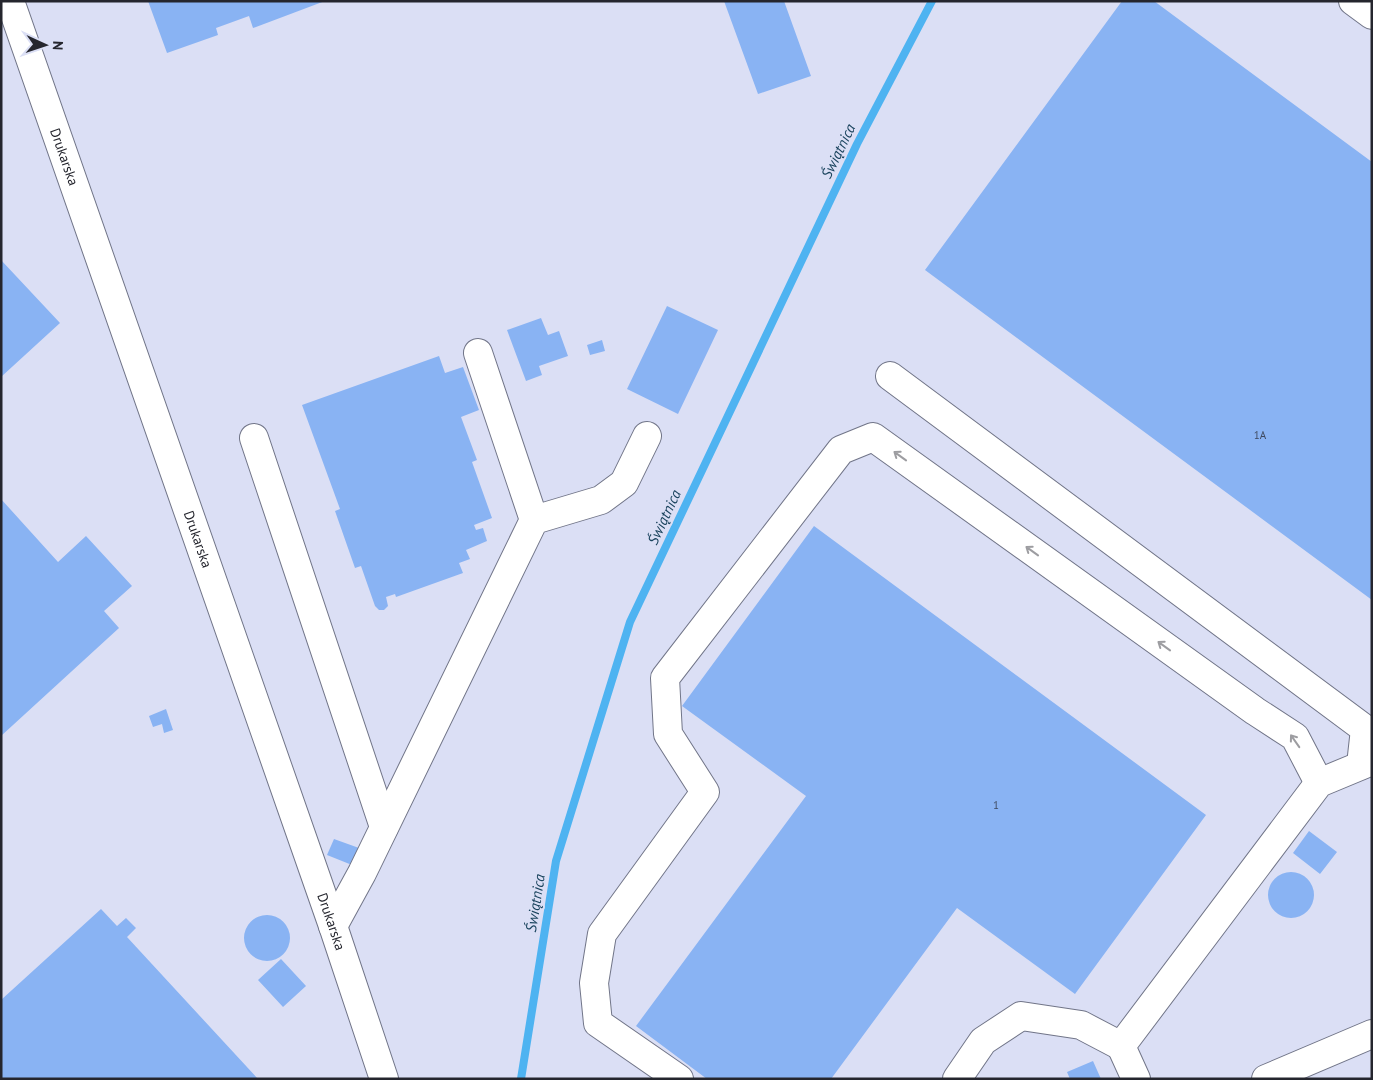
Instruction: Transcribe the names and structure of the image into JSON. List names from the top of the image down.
{
  "streets": {
    "street": ["Drukarska"]
  },
  "water": ["Świątnica"],
  "house_numbers": ["1A", "1"],
  "north": "right"
}
